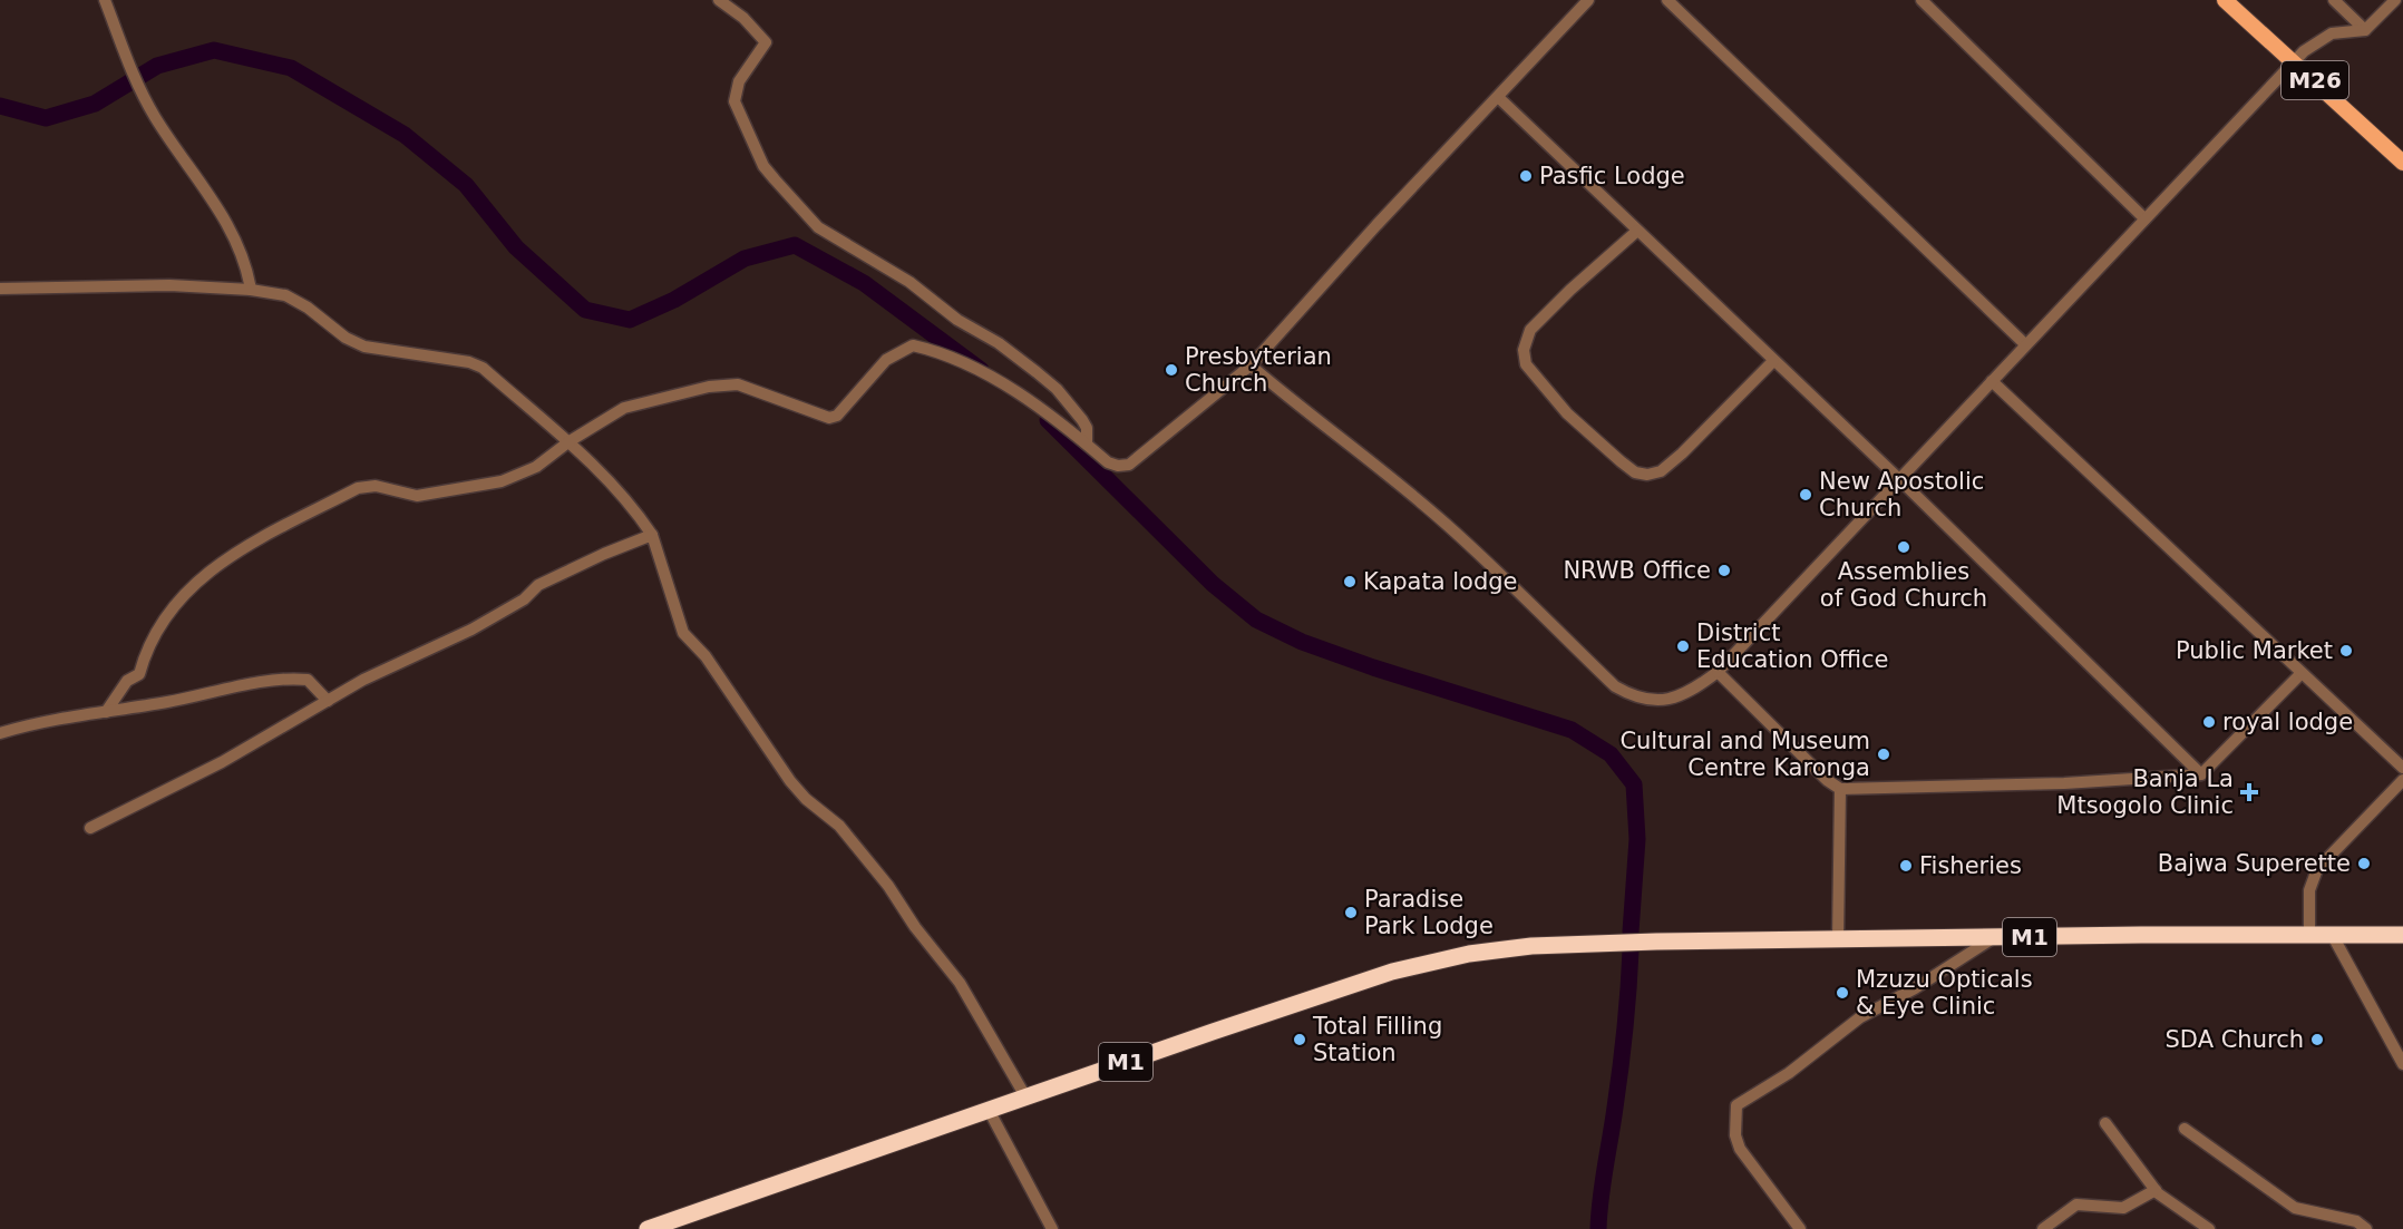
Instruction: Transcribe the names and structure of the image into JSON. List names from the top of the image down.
{
  "streets": {
    "highway": ["M1"],
    "main road": ["M26"]
  },
  "places": {
    "other": [
      "Pasfic Lodge",
      "Presbyterian Church",
      "New Apostolic Church",
      "Assemblies of God Church",
      "NRWB Office",
      "Kapata lodge",
      "District Education Office",
      "Public Market",
      "royal lodge",
      "Cultural and Museum Centre Karonga",
      "Bajwa Superette",
      "Fisheries",
      "Paradise Park Lodge",
      "Mzuzu Opticals & Eye Clinic",
      "Total Filling Station",
      "SDA Church"
    ],
    "health": ["Banja La Mtsogolo Clinic"]
  }
}
